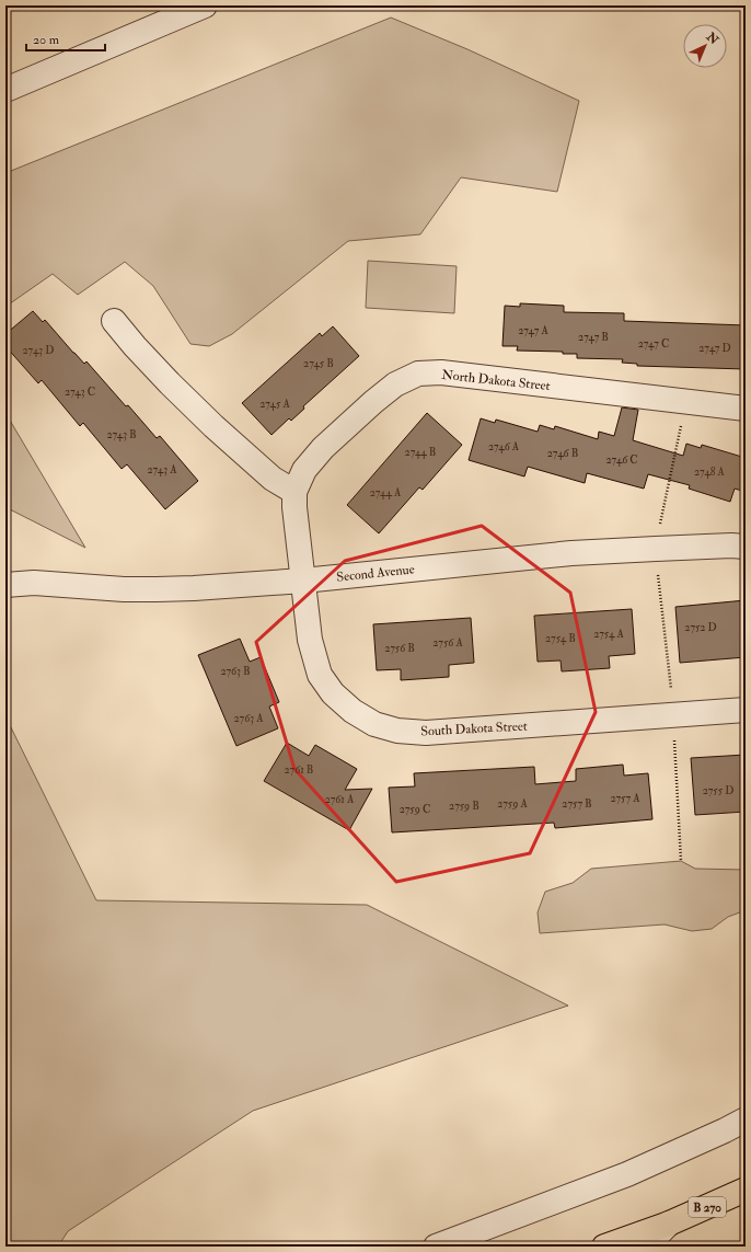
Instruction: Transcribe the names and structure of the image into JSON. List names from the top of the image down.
{
  "streets": {
    "main road": ["B 270"],
    "street": ["North Dakota Street", "Second Avenue", "South Dakota Street"]
  },
  "crossings": [
    ["North Dakota Street", "Second Avenue"],
    ["North Dakota Street", "South Dakota Street"],
    ["Second Avenue", "South Dakota Street"]
  ],
  "house_numbers": [
    "2747 A",
    "2747 B",
    "2747 C",
    "2747 D",
    "2743 D",
    "2745 B",
    "2743 C",
    "2745 A",
    "2743 B",
    "2746 A",
    "2744 B",
    "2746 B",
    "2746 C",
    "2743 A",
    "2748 A",
    "2744 A",
    "2752 D",
    "2754 A",
    "2754 B",
    "2756 A",
    "2756 B",
    "2763 B",
    "2763 A",
    "2761 B",
    "2755 D",
    "2757 A",
    "2761 A",
    "2759 A",
    "2757 B",
    "2759 B",
    "2759 C"
  ],
  "scale_bar": "20 m",
  "north": "top right"
}
